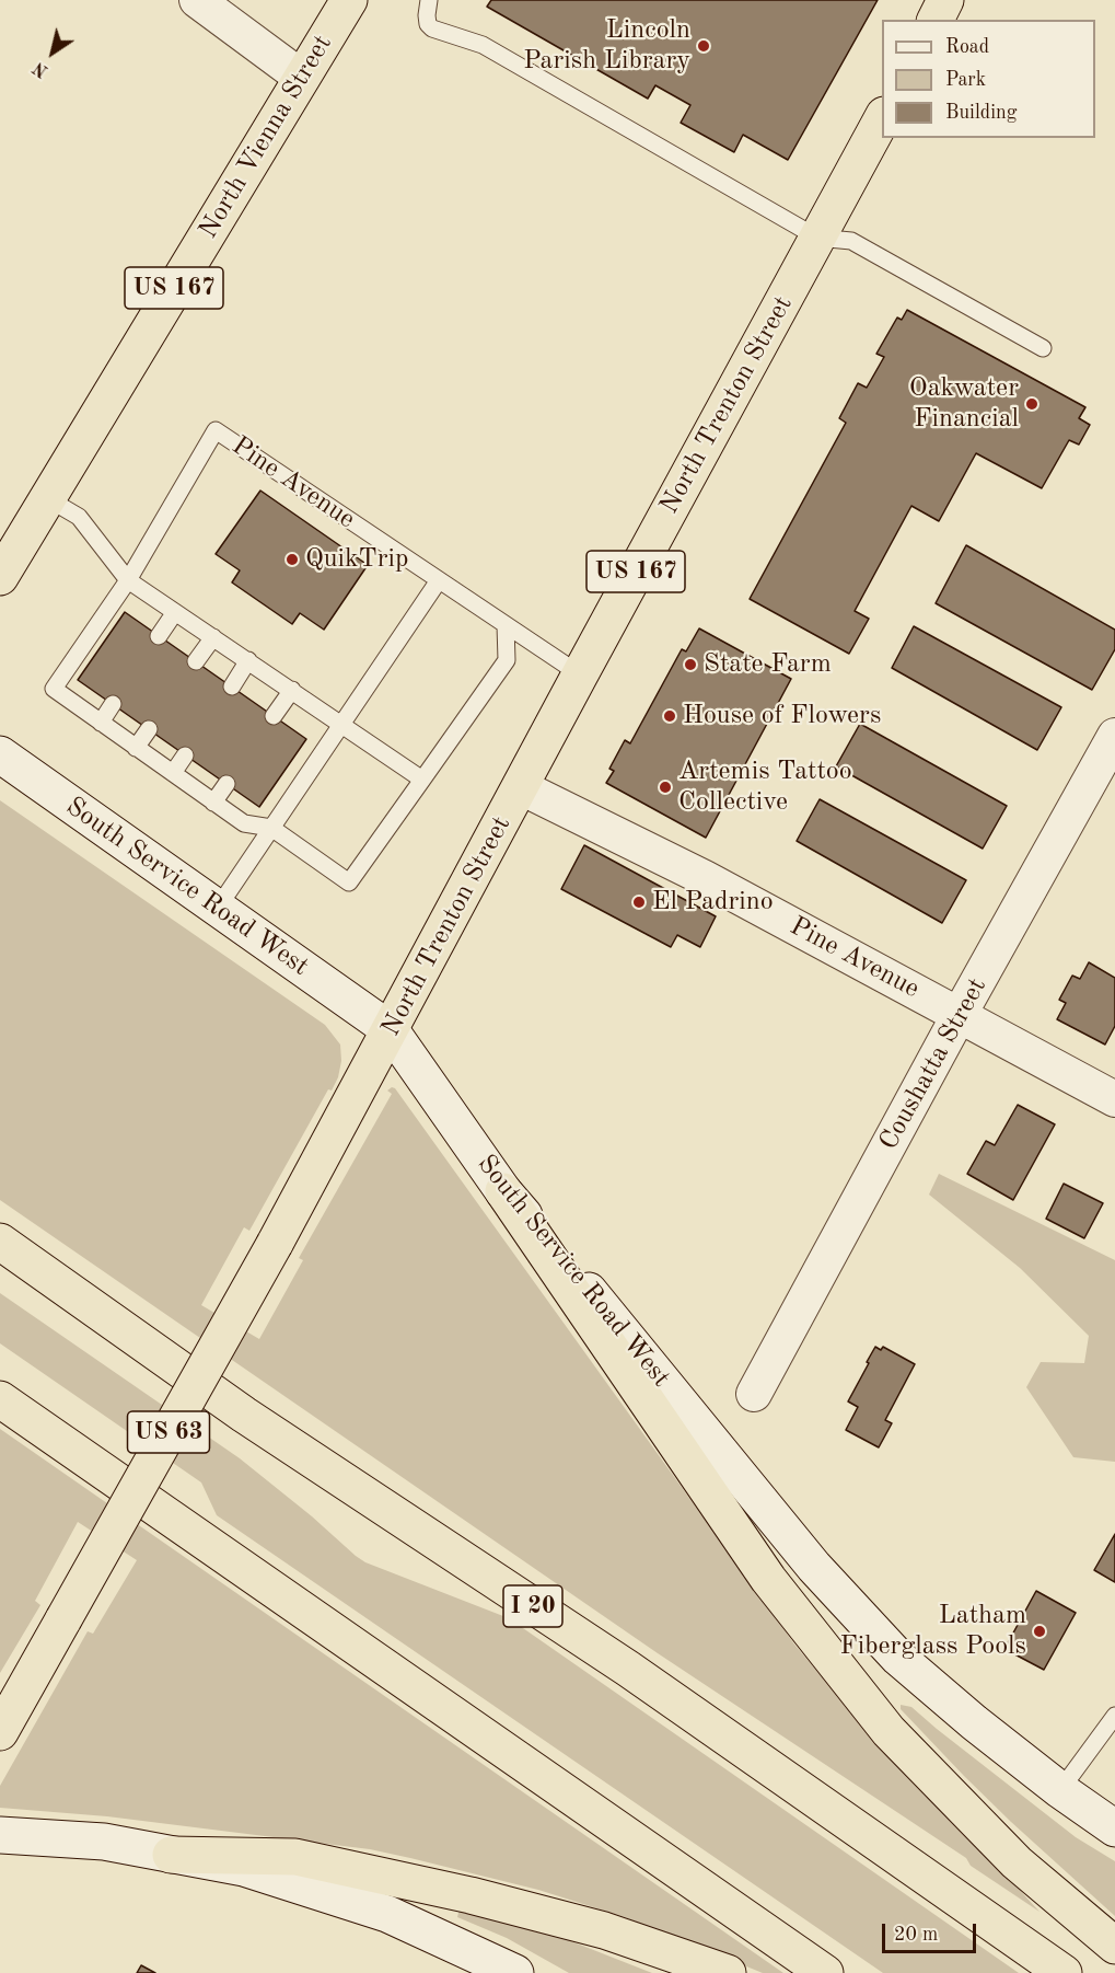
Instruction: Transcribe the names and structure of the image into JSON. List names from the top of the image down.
{
  "streets": {
    "highway": [
      "North Vienna Street",
      "US 167",
      "North Trenton Street",
      "US 63",
      "I 20"
    ],
    "main road": ["South Service Road West"],
    "street": ["Pine Avenue", "Coushatta Street"]
  },
  "crossings": [
    ["North Trenton Street", "Pine Avenue"],
    ["North Trenton Street", "South Service Road West"],
    ["Pine Avenue", "Coushatta Street"]
  ],
  "places": [
    "Lincoln Parish Library",
    "Oakwater Financial",
    "QuikTrip",
    "State Farm",
    "House of Flowers",
    "Artemis Tattoo Collective",
    "El Padrino",
    "Latham Fiberglass Pools"
  ],
  "legend": ["Road", "Park", "Building"],
  "scale_bar": "20 m",
  "north": "bottom left"
}
